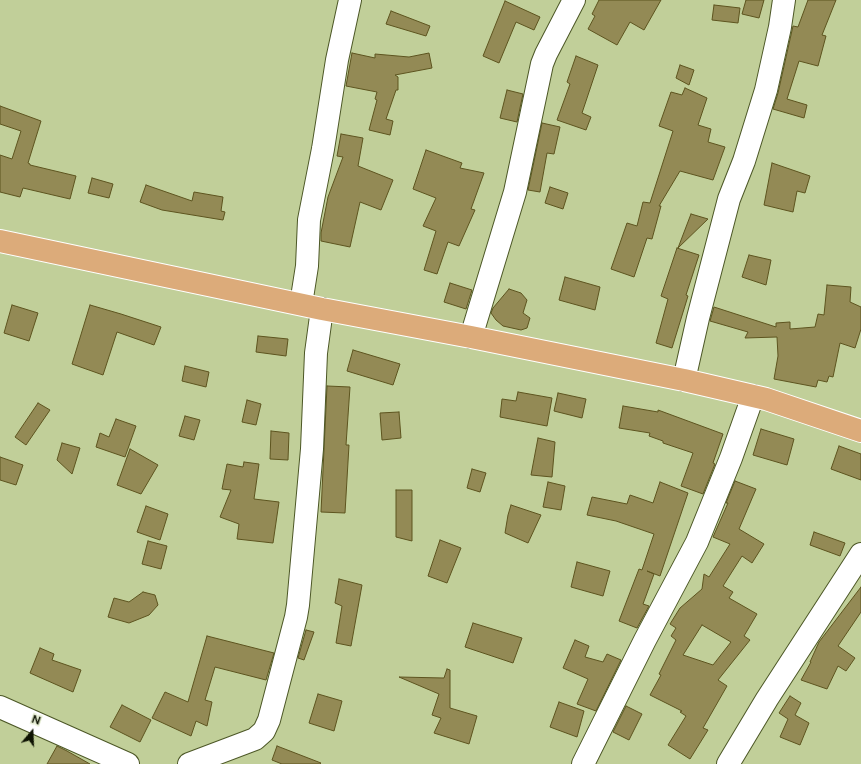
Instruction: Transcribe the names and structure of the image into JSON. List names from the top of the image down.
{
  "north": "top"
}
